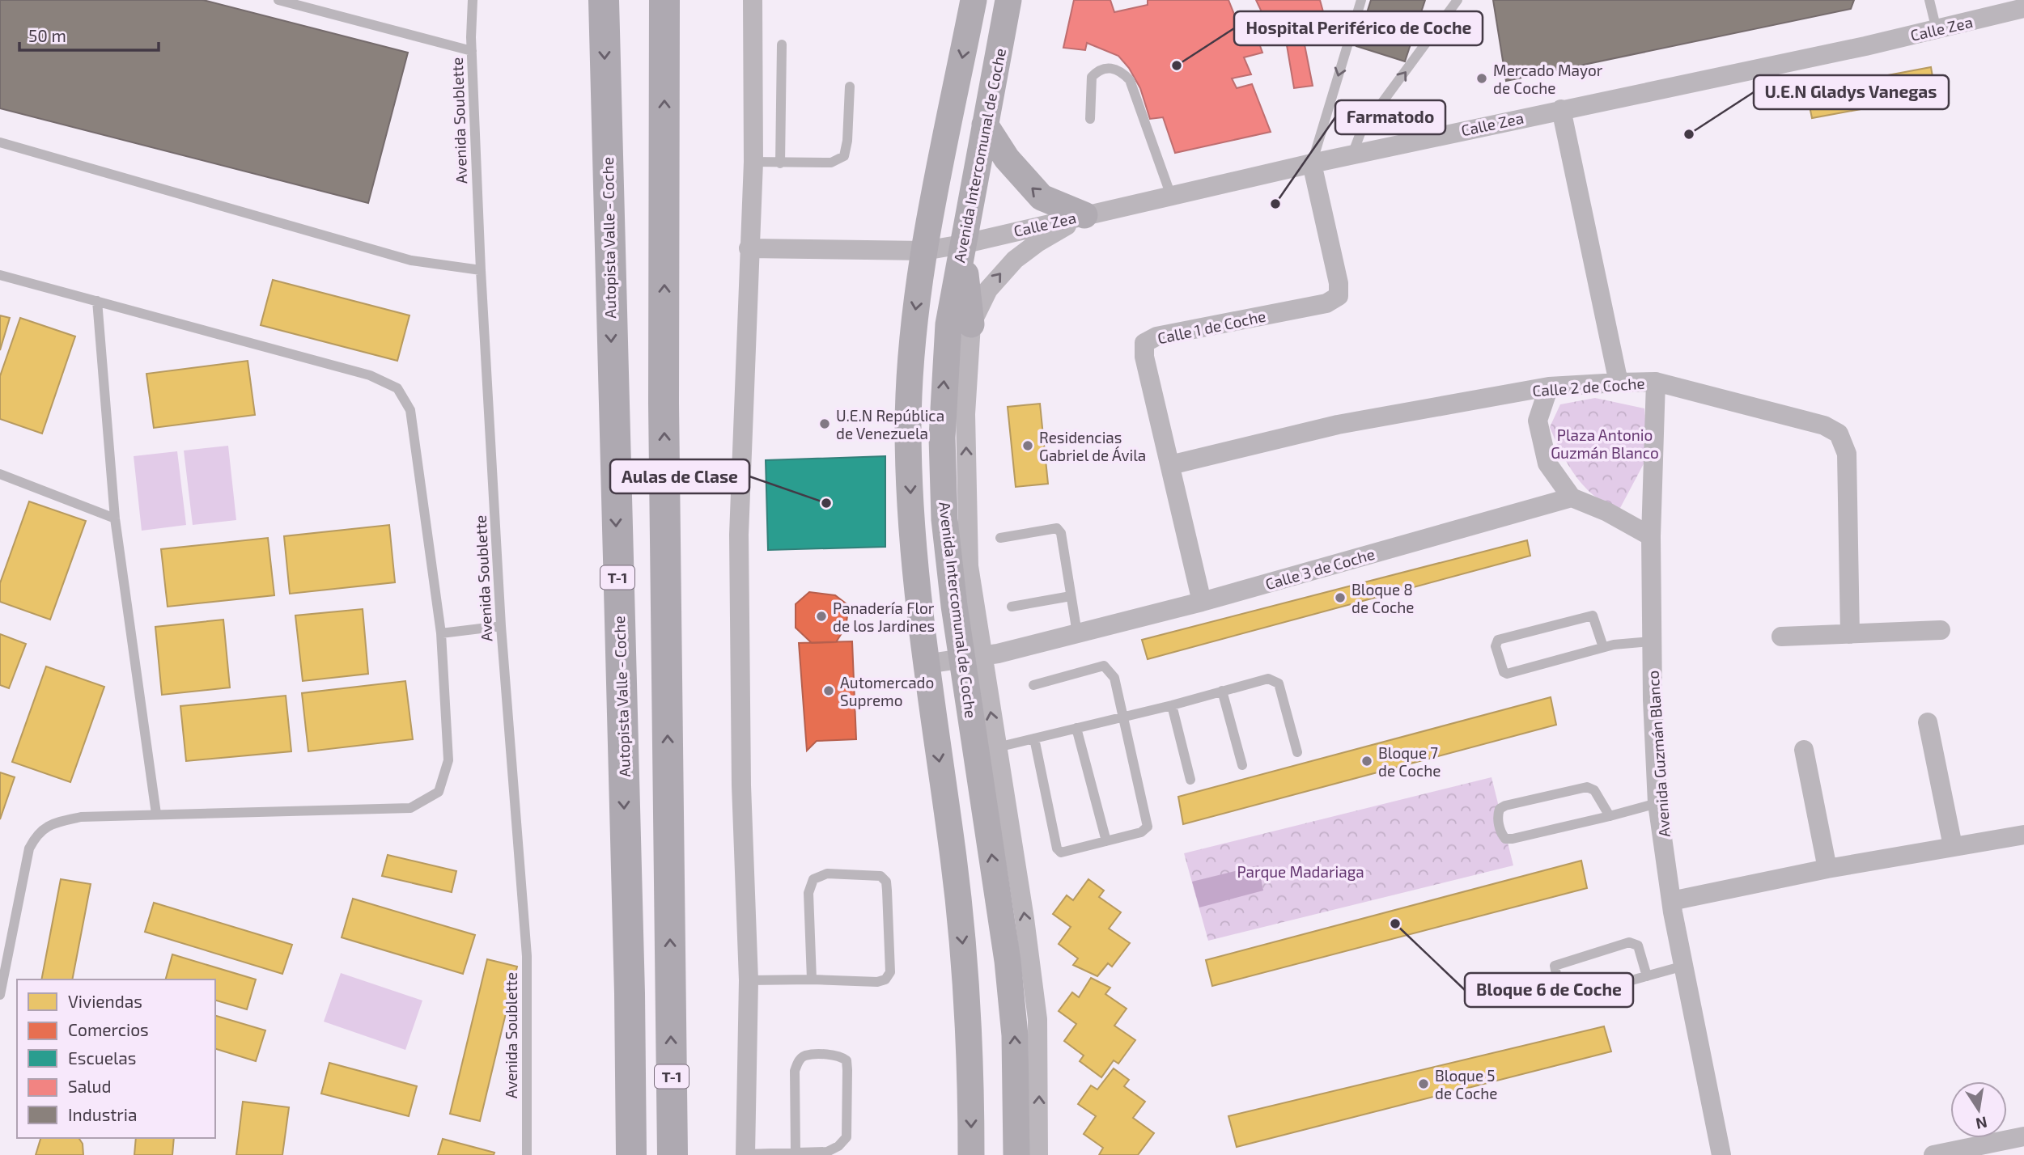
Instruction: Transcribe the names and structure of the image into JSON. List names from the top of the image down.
{
  "streets": {
    "highway": ["Autopista Valle - Coche", "T-1"],
    "main road": ["Avenida Intercomunal de Coche"],
    "street": [
      "Calle Zea",
      "Calle 1 de Coche",
      "Calle 2 de Coche",
      "Calle 3 de Coche",
      "Avenida Guzmán Blanco"
    ],
    "lane": ["Avenida Soublette"]
  },
  "crossings": [
    ["Calle Zea", "Avenida Intercomunal de Coche"],
    ["Calle Zea", "Calle 1 de Coche"],
    ["Avenida Intercomunal de Coche", "Calle 3 de Coche"],
    ["Calle 1 de Coche", "Calle 2 de Coche"],
    ["Calle 1 de Coche", "Calle 3 de Coche"],
    ["Calle 2 de Coche", "Avenida Guzmán Blanco"]
  ],
  "parks": ["Plaza Antonio Guzmán Blanco", "Parque Madariaga"],
  "places": [
    "Hospital Periférico de Coche",
    "Mercado Mayor de Coche",
    "U.E.N Gladys Vanegas",
    "Farmatodo",
    "U.E.N República de Venezuela",
    "Residencias Gabriel de Ávila",
    "Aulas de Clase",
    "Bloque 8 de Coche",
    "Panadería Flor de los Jardines",
    "Automercado Supremo",
    "Bloque 7 de Coche",
    "Bloque 6 de Coche",
    "Bloque 5 de Coche"
  ],
  "legend": [
    "Viviendas",
    "Comercios",
    "Escuelas",
    "Salud",
    "Industria"
  ],
  "scale_bar": "50 m",
  "north": "bottom"
}
